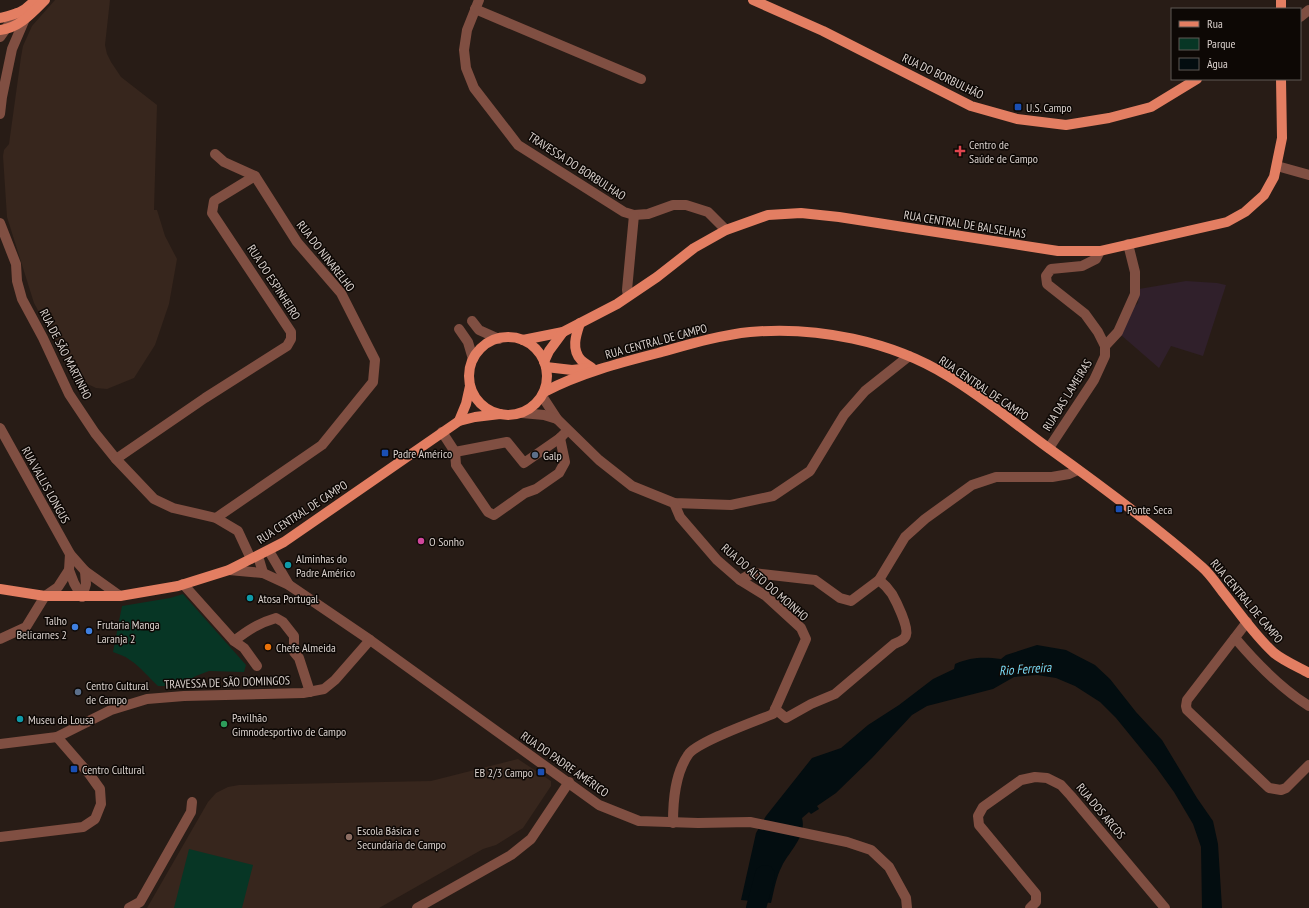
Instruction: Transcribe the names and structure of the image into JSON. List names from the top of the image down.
{
  "streets": {
    "main road": ["RUA DO BORBULHÃO", "RUA CENTRAL DE BALSELHAS", "RUA CENTRAL DE CAMPO"],
    "street": [
      "TRAVESSA DO BORBULHAO",
      "RUA DO NINARELHO",
      "RUA DO ESPINHEIRO",
      "RUA DE SÃO MARTINHO",
      "RUA DAS LAMEIRAS",
      "RUA VALLIS LONGUS",
      "RUA DO ALTO DO MOINHO",
      "TRAVESSA DE SÃO DOMINGOS",
      "RUA DO PADRE AMÉRICO",
      "RUA DOS ARCOS"
    ]
  },
  "crossings": [
    ["RUA CENTRAL DE BALSELHAS", "RUA CENTRAL DE CAMPO"],
    ["RUA CENTRAL DE BALSELHAS", "RUA DAS LAMEIRAS"],
    ["RUA DO NINARELHO", "RUA DO ESPINHEIRO"],
    ["RUA DO NINARELHO", "RUA DE SÃO MARTINHO"],
    ["RUA DO ESPINHEIRO", "RUA DE SÃO MARTINHO"],
    ["RUA CENTRAL DE CAMPO", "RUA DE SÃO MARTINHO"],
    ["RUA CENTRAL DE CAMPO", "RUA DAS LAMEIRAS"],
    ["RUA CENTRAL DE CAMPO", "RUA VALLIS LONGUS"],
    ["RUA CENTRAL DE CAMPO", "RUA DO PADRE AMÉRICO"],
    ["TRAVESSA DE SÃO DOMINGOS", "RUA DO PADRE AMÉRICO"]
  ],
  "water": ["Rio Ferreira"],
  "places": {
    "transit": [
      "U.S. Campo",
      "Padre Américo",
      "Ponte Seca",
      "Centro Cultural",
      "EB 2/3 Campo"
    ],
    "health": ["Centro de Saúde de Campo"],
    "other": [
      "Galp",
      "O Sonho",
      "Alminhas do Padre Américo",
      "Atosa Portugal",
      "Talho Belicarnes 2",
      "Frutaria Manga Laranja 2",
      "Chefe Almeida",
      "Centro Cultural de Campo",
      "Museu da Lousa",
      "Pavilhão Gimnodesportivo de Campo",
      "Escola Básica e Secundária de Campo"
    ]
  },
  "legend": ["Rua", "Parque", "Água"]
}
